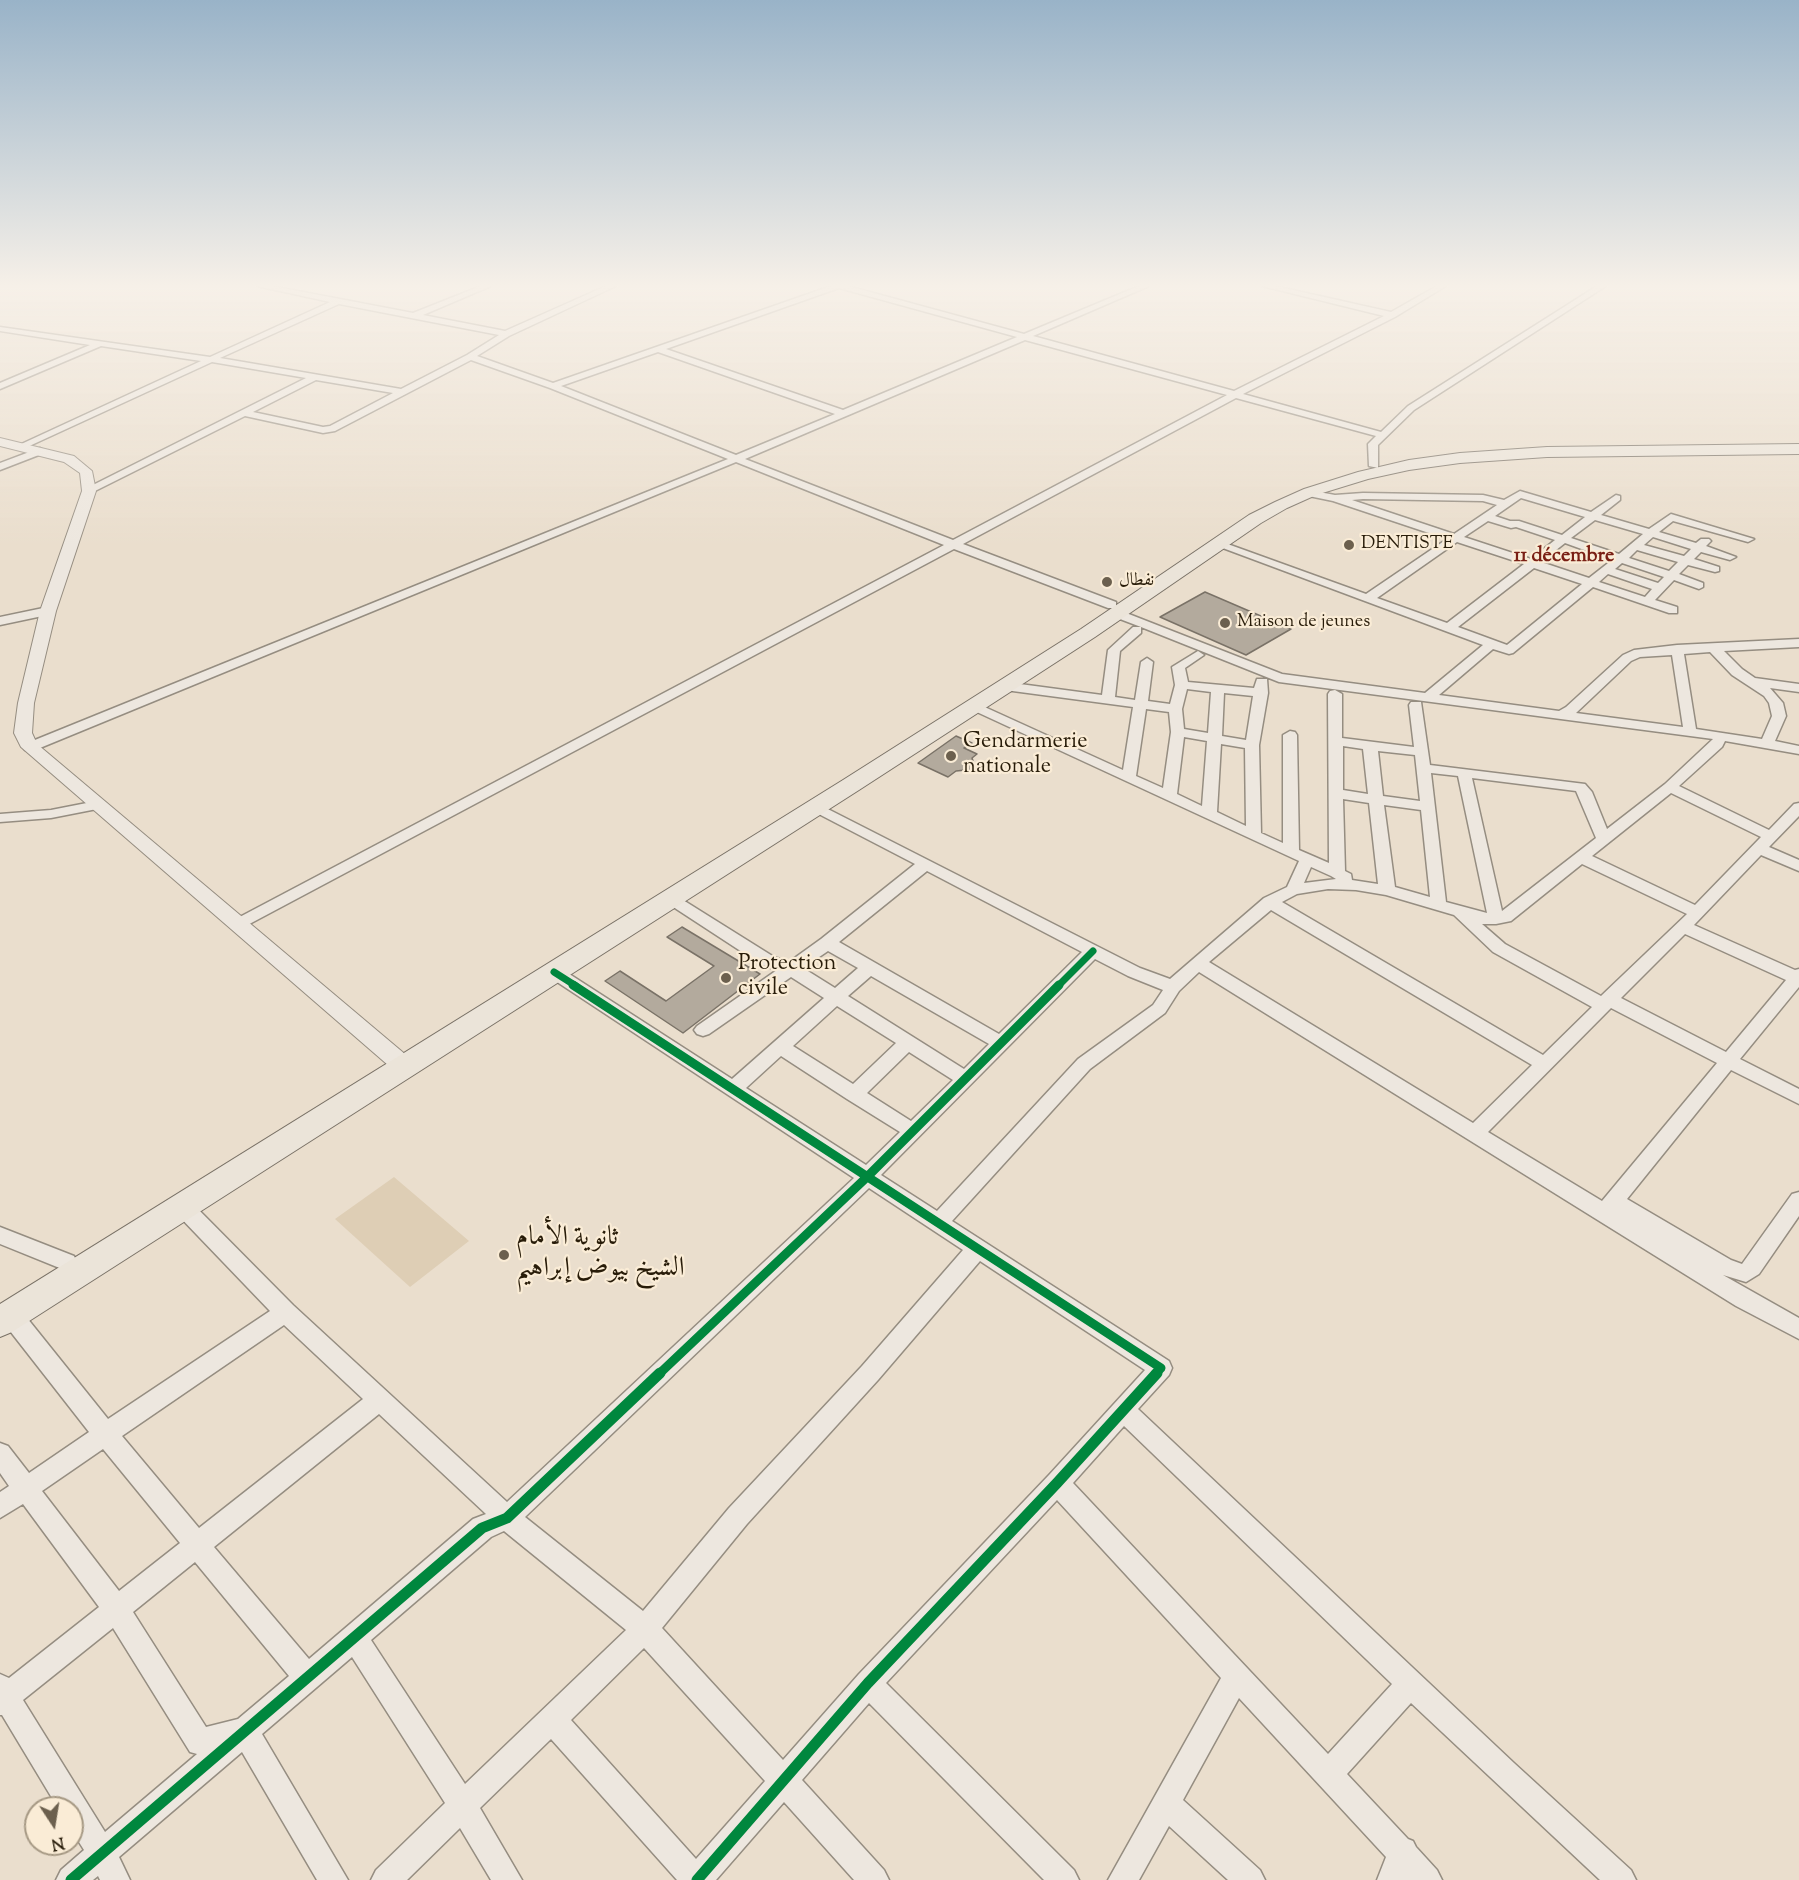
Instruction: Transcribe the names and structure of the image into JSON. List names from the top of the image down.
{
  "districts": ["11 décembre"],
  "places": [
    "DENTISTE",
    "نفطال",
    "Maison de jeunes",
    "Gendarmerie nationale",
    "Protection civile",
    "ثانوية الأمام الشيخ بيوض إبراهيم"
  ],
  "north": "bottom"
}
